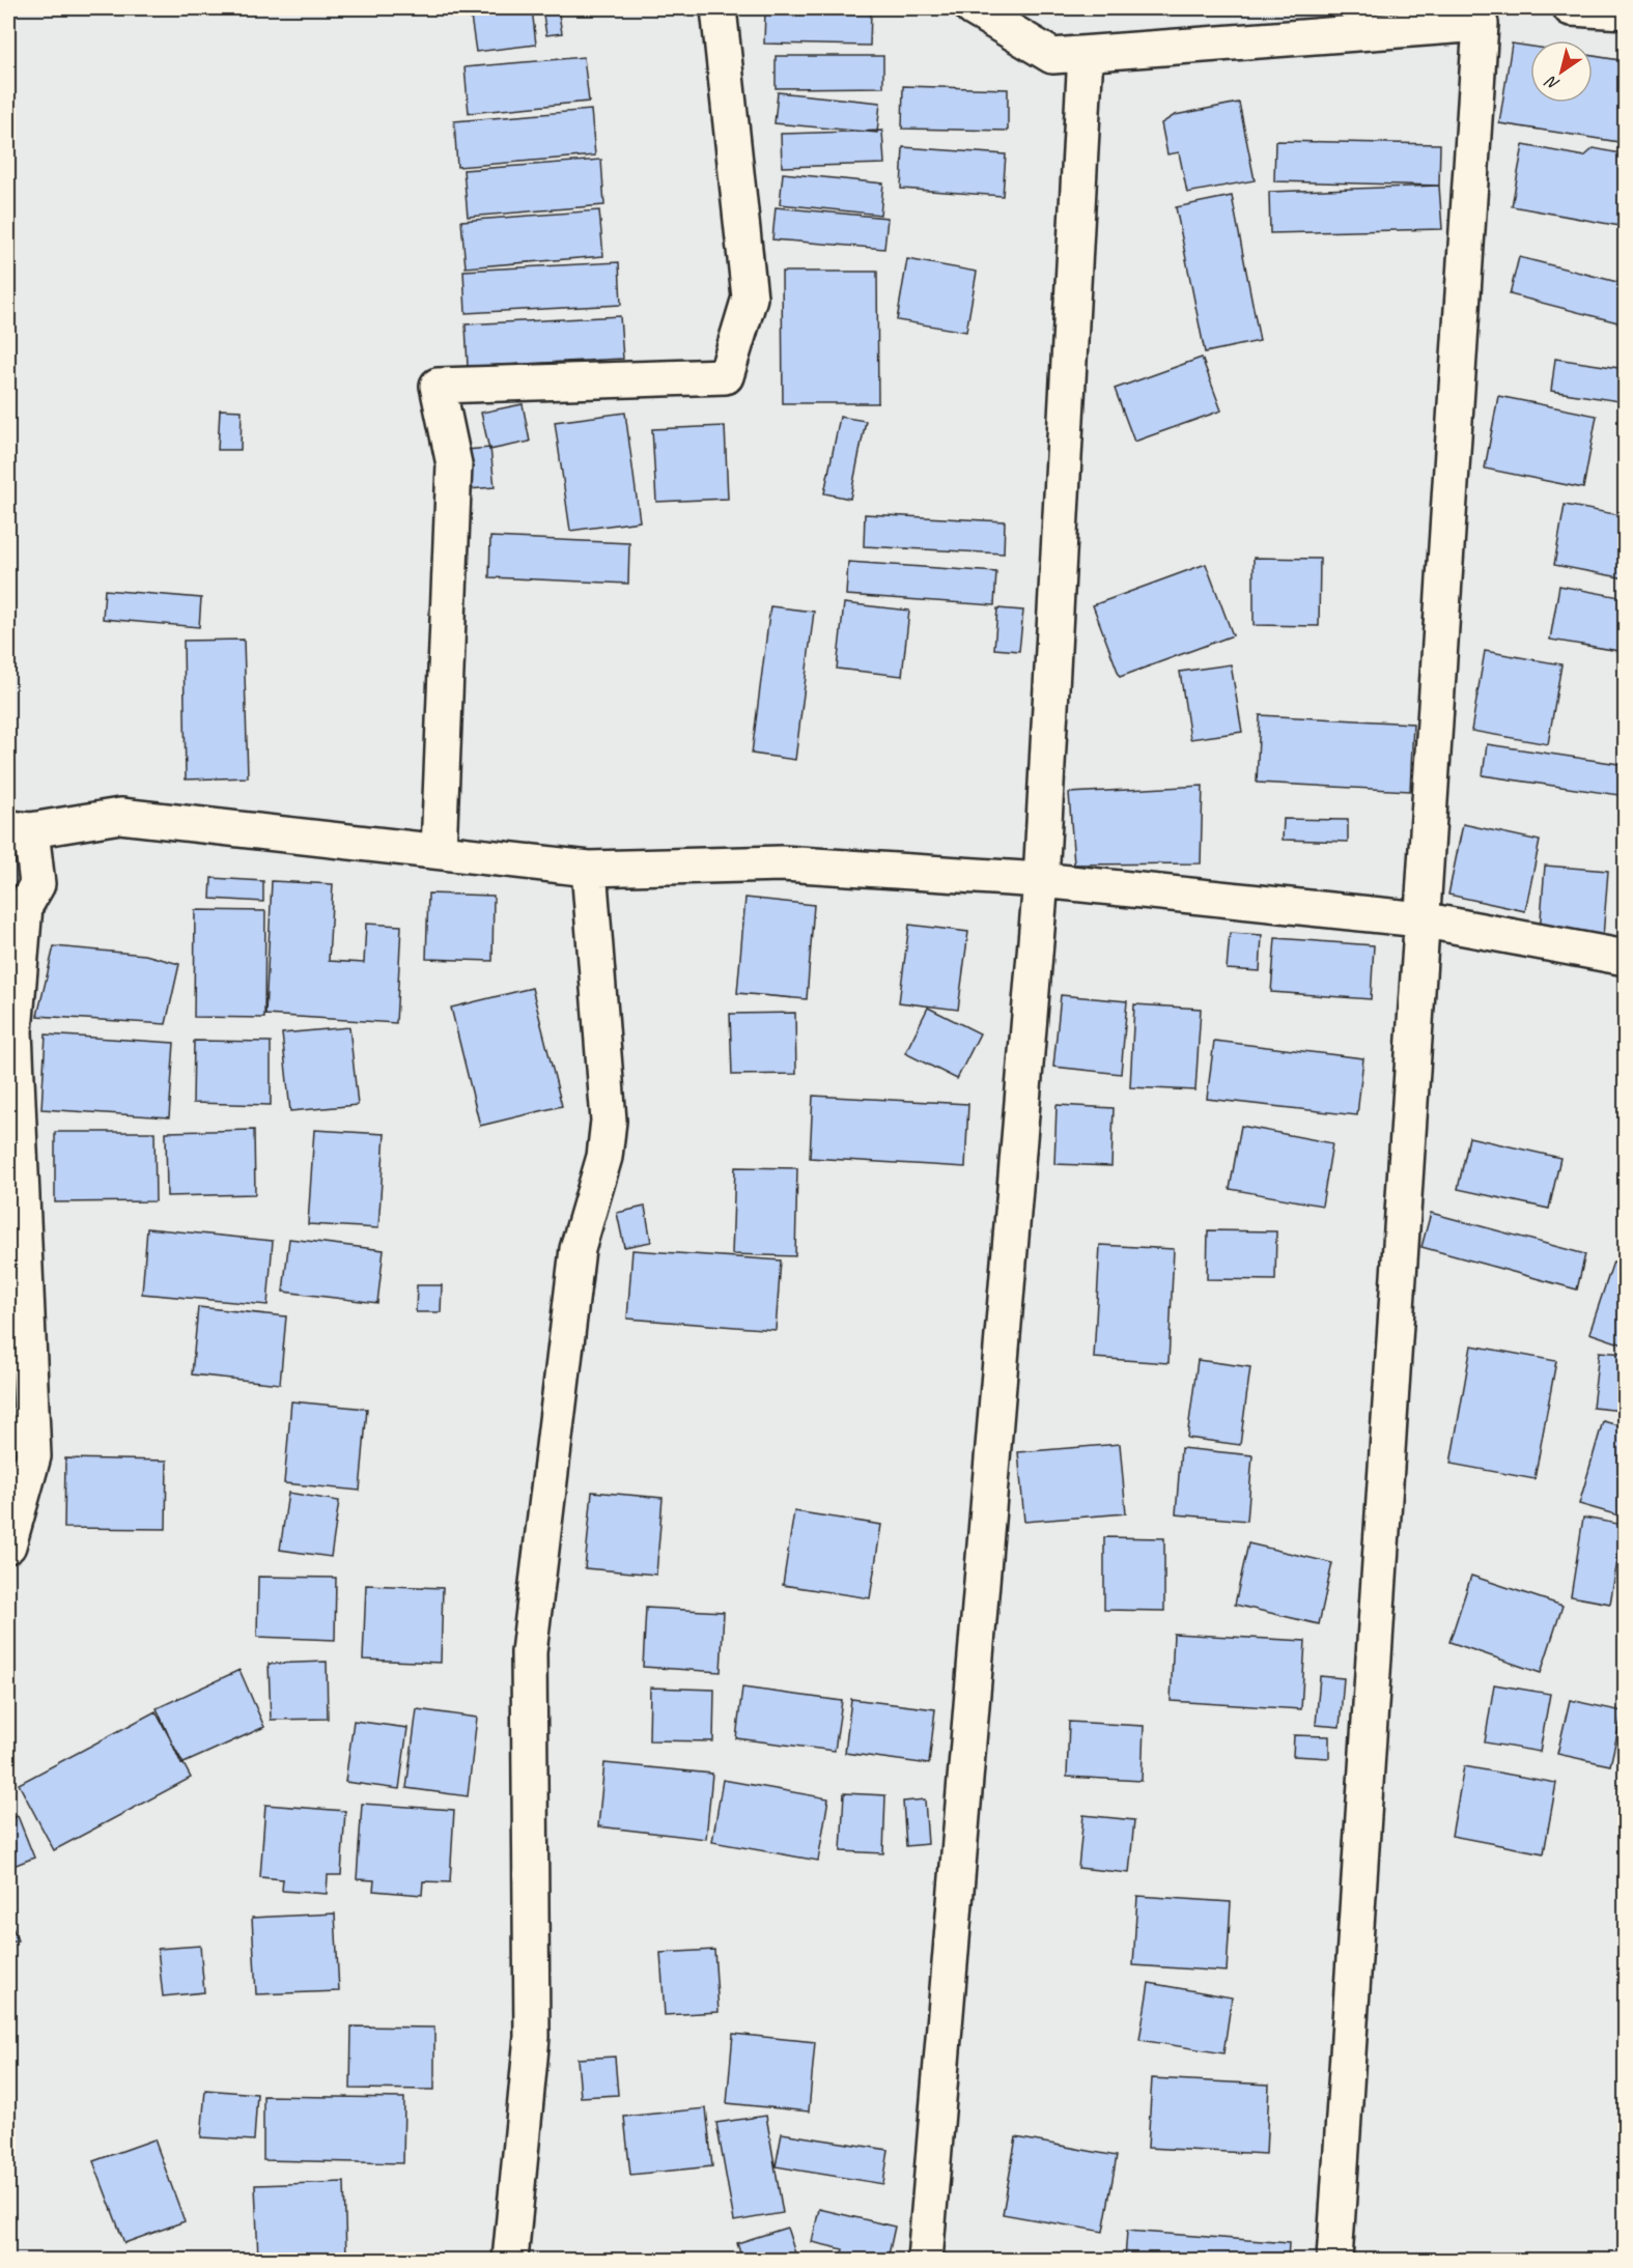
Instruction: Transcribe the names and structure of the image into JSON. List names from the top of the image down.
{
  "north": "bottom left"
}
